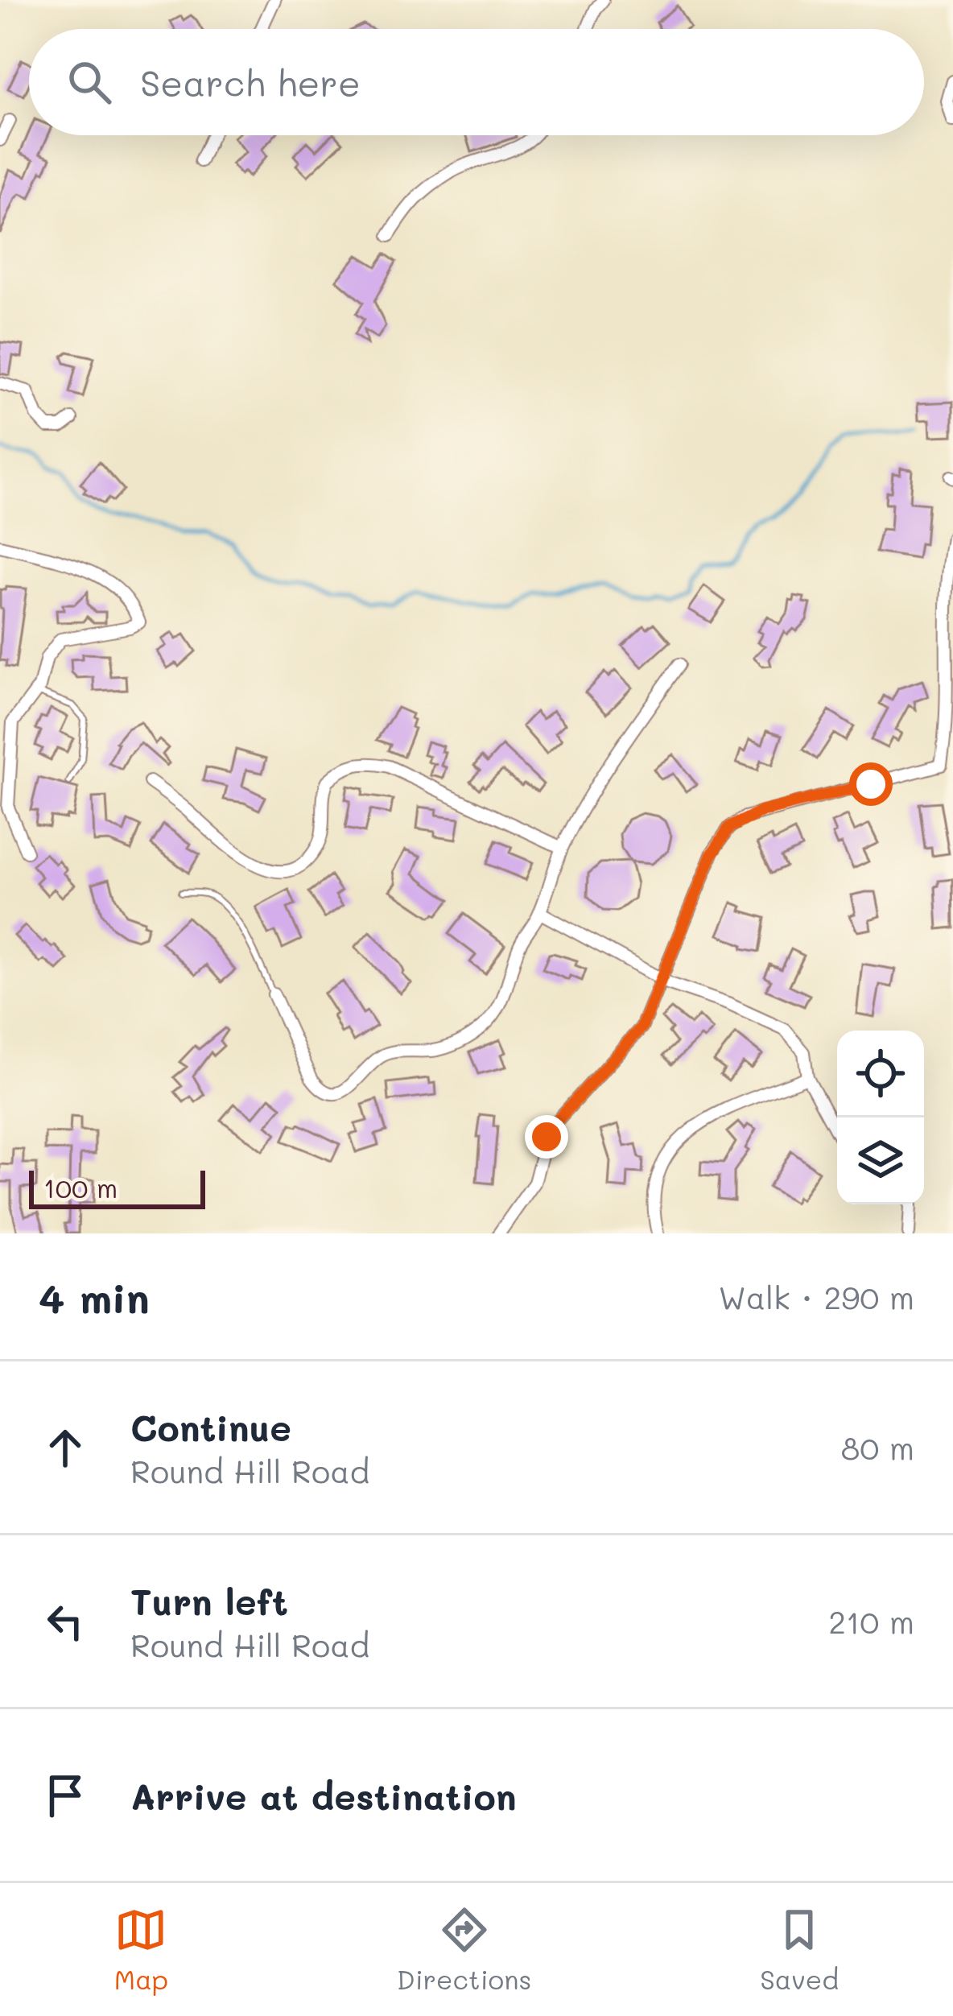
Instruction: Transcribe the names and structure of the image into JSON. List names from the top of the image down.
{
  "scale_bar": "100 m",
  "page": {
    "search": "Search here",
    "scale": "100 m",
    "heading": ["4 min", "Walk · 290 m"],
    "list": [
      ["Continue", "Round Hill Road", "80 m"],
      ["Turn left", "Round Hill Road", "210 m"],
      "Arrive at destination"
    ],
    "nav": ["Map", "Directions", "Saved"]
  }
}
